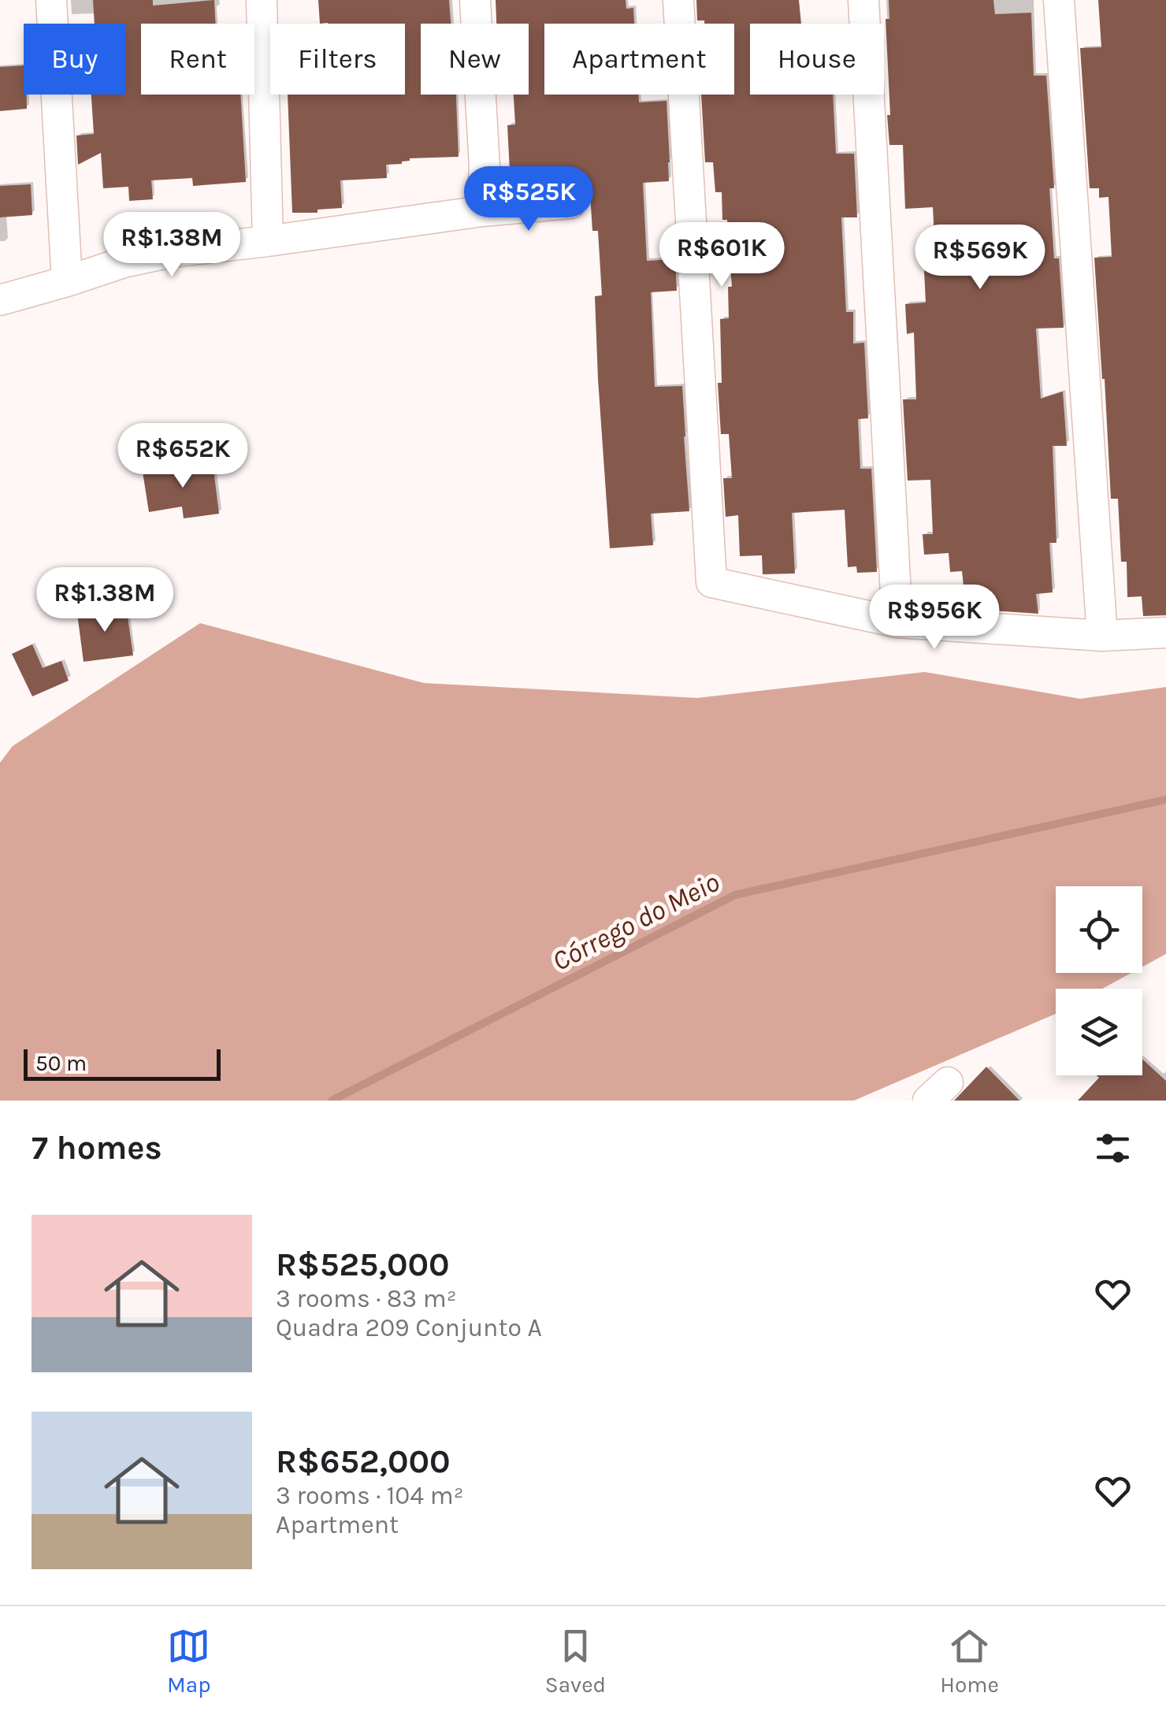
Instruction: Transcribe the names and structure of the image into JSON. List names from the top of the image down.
{
  "water": ["Córrego do Meio"],
  "scale_bar": "50 m",
  "page": {
    "chip": [
      "Buy",
      "Rent",
      "Filters",
      "New",
      "Apartment",
      "House"
    ],
    "price": [
      "R$525K",
      "R$1.38M",
      "R$601K",
      "R$569K",
      "R$652K",
      "R$1.38M",
      "R$956K"
    ],
    "scale": "50 m",
    "heading": "7 homes",
    "list": [
      {
        "name": "R$525,000",
        "note": "3 rooms · 83 m² · Quadra 209 Conjunto A"
      },
      {
        "name": "R$652,000",
        "note": "3 rooms · 104 m² · Apartment"
      }
    ],
    "tabs": ["Map", "Saved", "Home"]
  }
}
